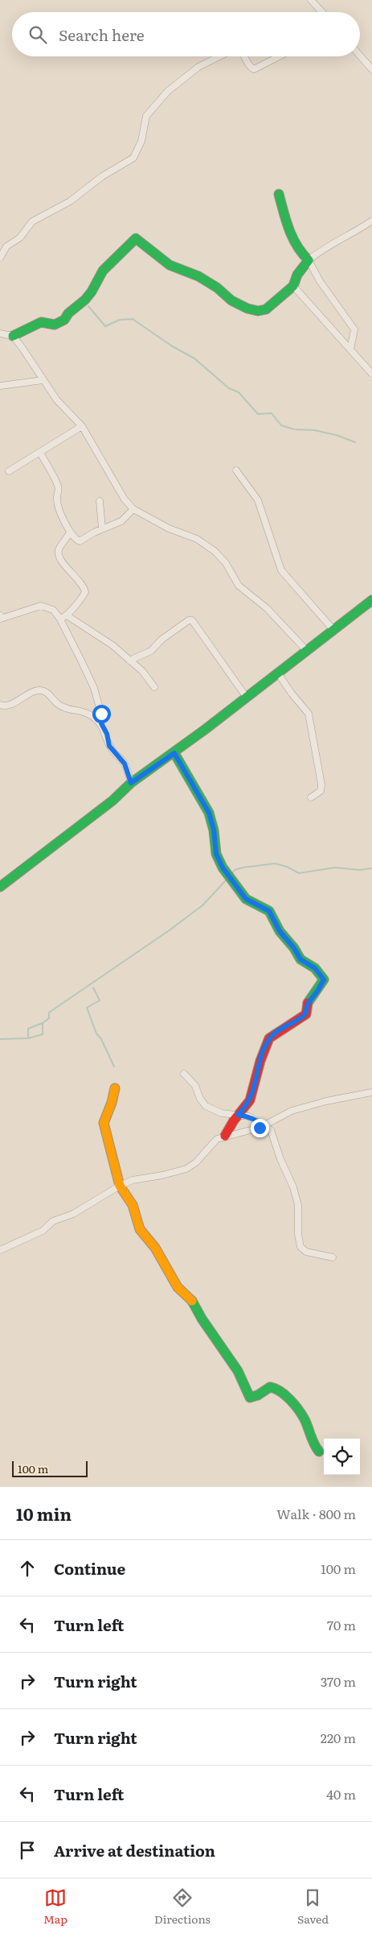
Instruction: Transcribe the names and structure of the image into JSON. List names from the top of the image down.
{
  "scale_bar": "100 m",
  "page": {
    "search": "Search here",
    "scale": "100 m",
    "heading": ["10 min", "Walk · 800 m"],
    "list": [
      ["Continue", "100 m"],
      ["Turn left", "70 m"],
      ["Turn right", "370 m"],
      ["Turn right", "220 m"],
      ["Turn left", "40 m"],
      "Arrive at destination"
    ],
    "nav": ["Map", "Directions", "Saved"]
  }
}
